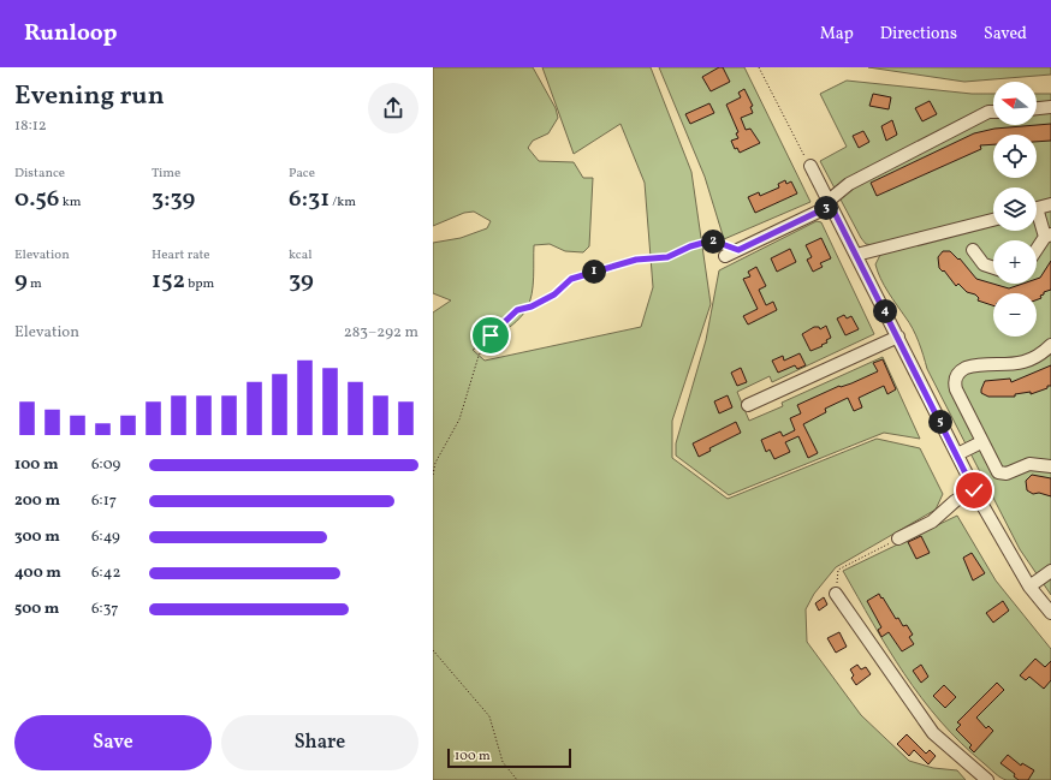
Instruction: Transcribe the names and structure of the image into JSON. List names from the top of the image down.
{
  "scale_bar": "100 m",
  "north": "left",
  "page": {
    "header": "Runloop",
    "nav": ["Map", "Directions", "Saved"],
    "heading": ["Evening run", "18:12"],
    "map_buttons": ["+", "−"],
    "stats": [
      ["Distance", "0.56 km"],
      ["Time", "3:39"],
      ["Pace", "6:31 /km"],
      ["Elevation", "9 m"],
      ["Heart rate", "152 bpm"],
      ["kcal", "39"]
    ],
    "pins": [
      "3",
      "2",
      "1",
      "4",
      "5"
    ],
    "chart": ["Elevation", "283–292 m"],
    "list": [
      {
        "name": "100 m",
        "note": "6:09"
      },
      {
        "name": "200 m",
        "note": "6:17"
      },
      {
        "name": "300 m",
        "note": "6:49"
      },
      {
        "name": "400 m",
        "note": "6:42"
      },
      {
        "name": "500 m",
        "note": "6:37"
      }
    ],
    "buttons": ["Save", "Share"],
    "scale": "100 m"
  }
}
